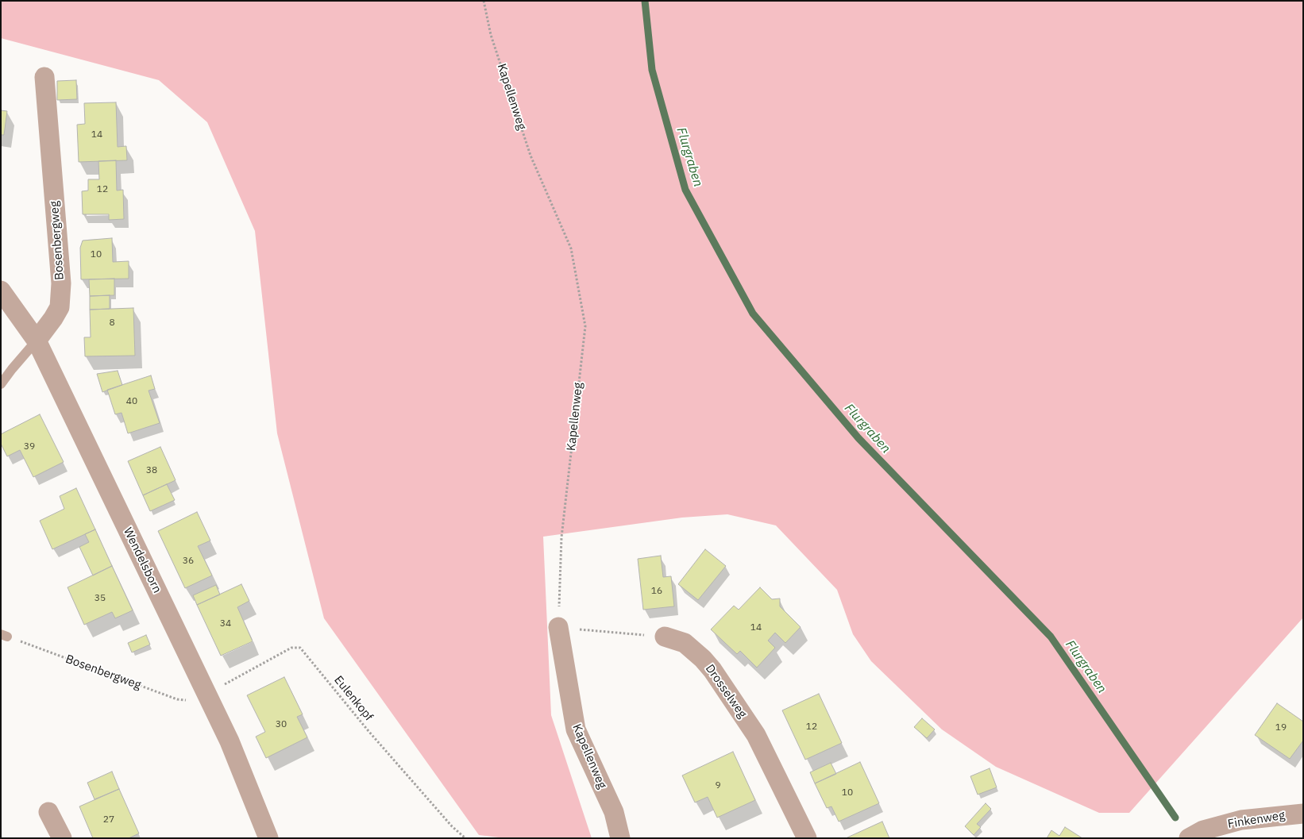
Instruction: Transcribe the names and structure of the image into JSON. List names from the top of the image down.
{
  "streets": {
    "street": [
      "Kapellenweg",
      "Bosenbergweg",
      "Wendelsborn",
      "Drosselweg",
      "Finkenweg"
    ],
    "path": ["Eulenkopf"]
  },
  "crossings": [
    ["Bosenbergweg", "Wendelsborn"],
    ["Bosenbergweg", "Eulenkopf"],
    ["Wendelsborn", "Eulenkopf"]
  ],
  "water": ["Flurgraben"],
  "house_numbers": [
    "14",
    "12",
    "10",
    "8",
    "40",
    "39",
    "38",
    "36",
    "16",
    "35",
    "34",
    "14",
    "30",
    "12",
    "19",
    "9",
    "10",
    "27"
  ]
}
